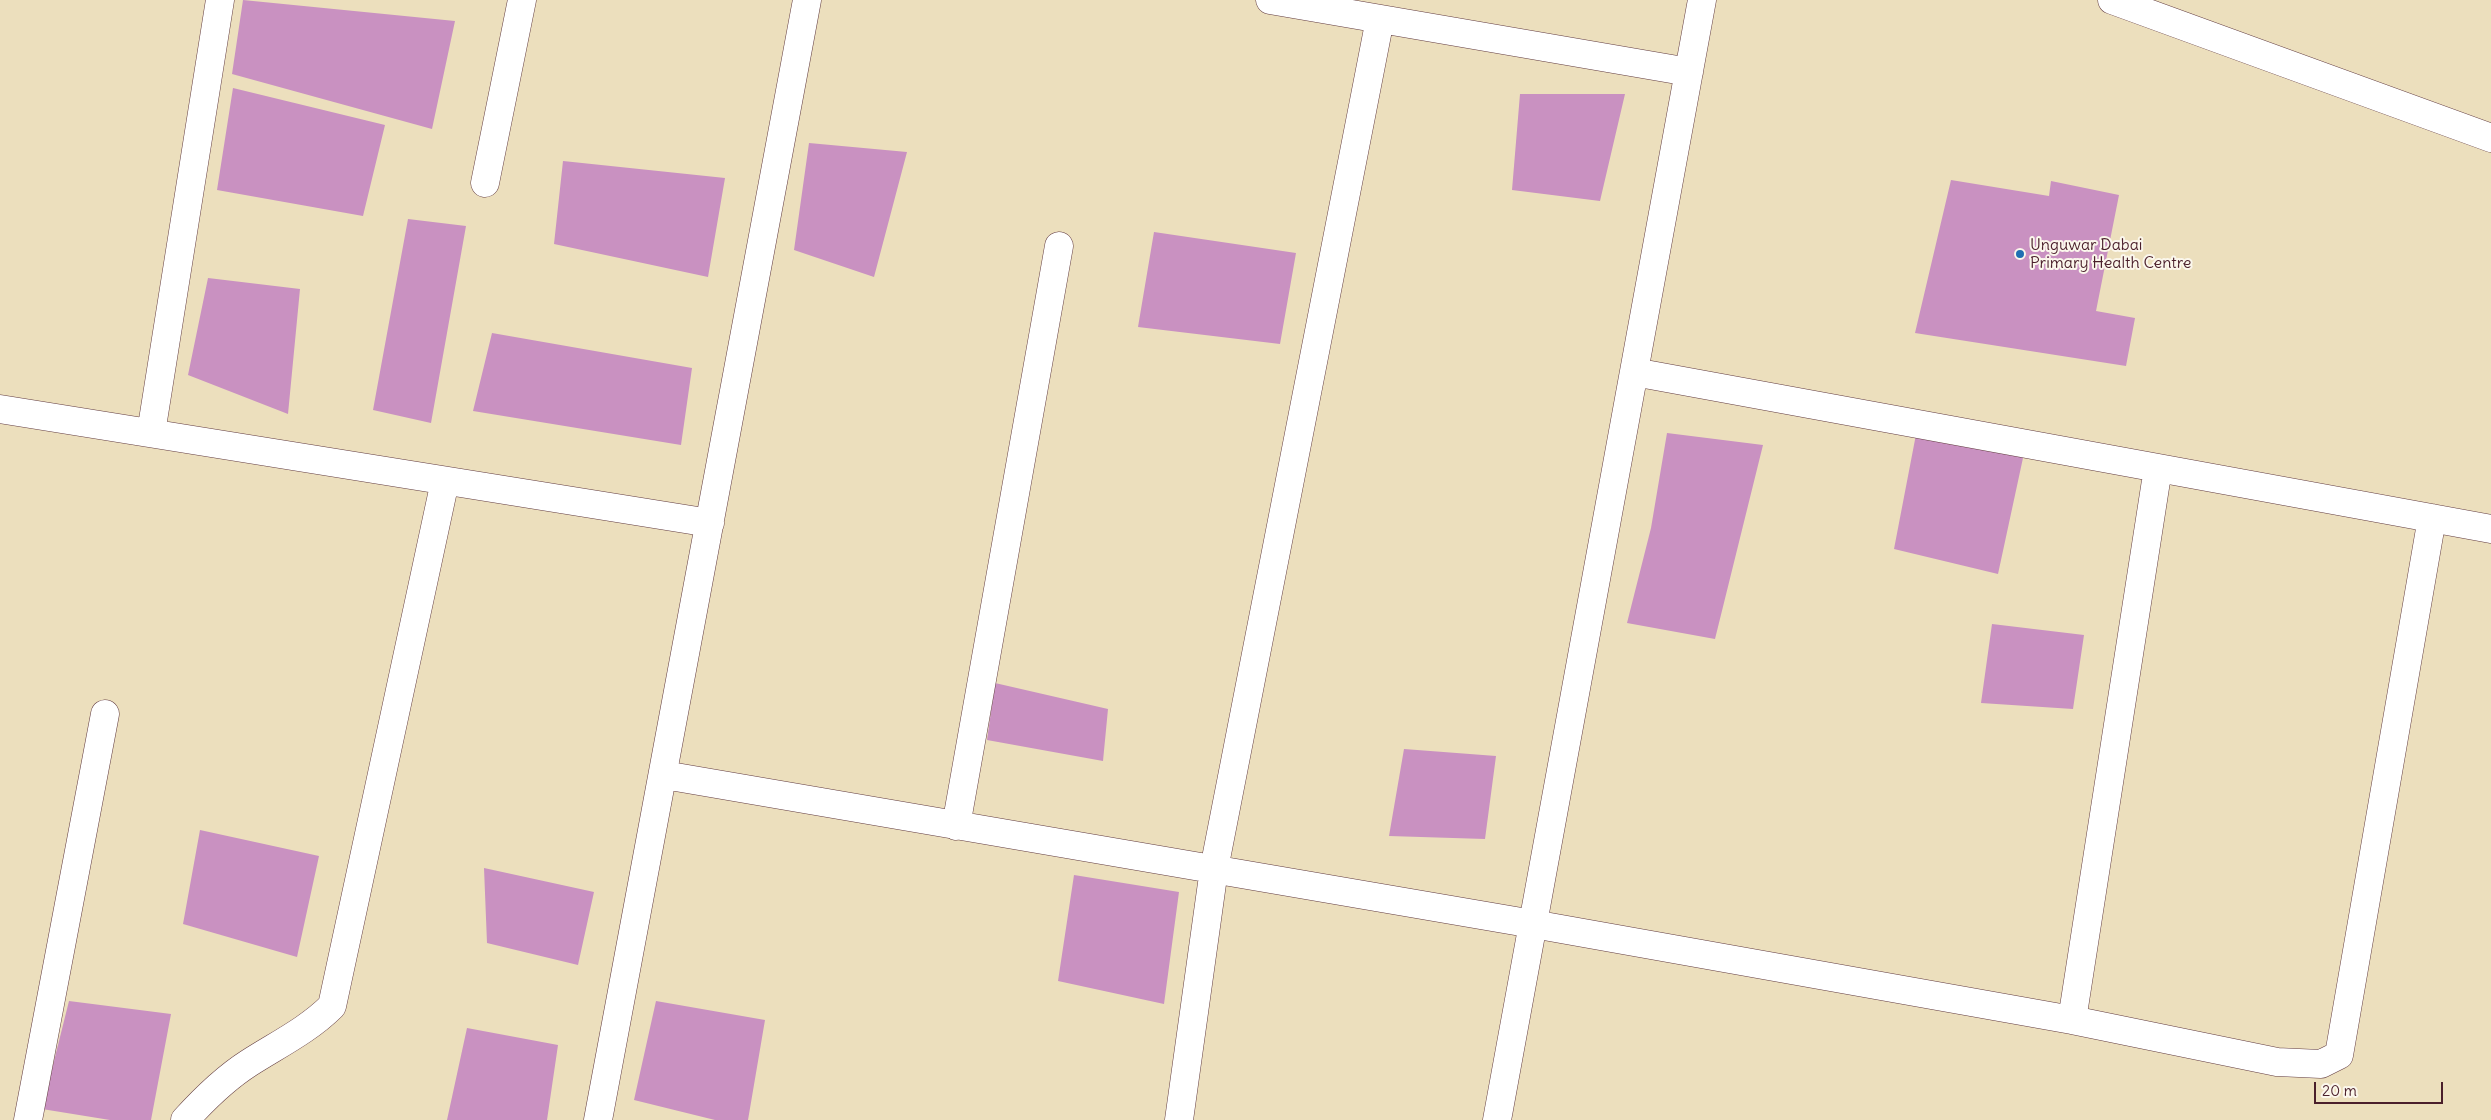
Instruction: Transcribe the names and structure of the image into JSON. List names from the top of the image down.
{
  "places": ["Unguwar Dabai Primary Health Centre"],
  "scale_bar": "20 m"
}
